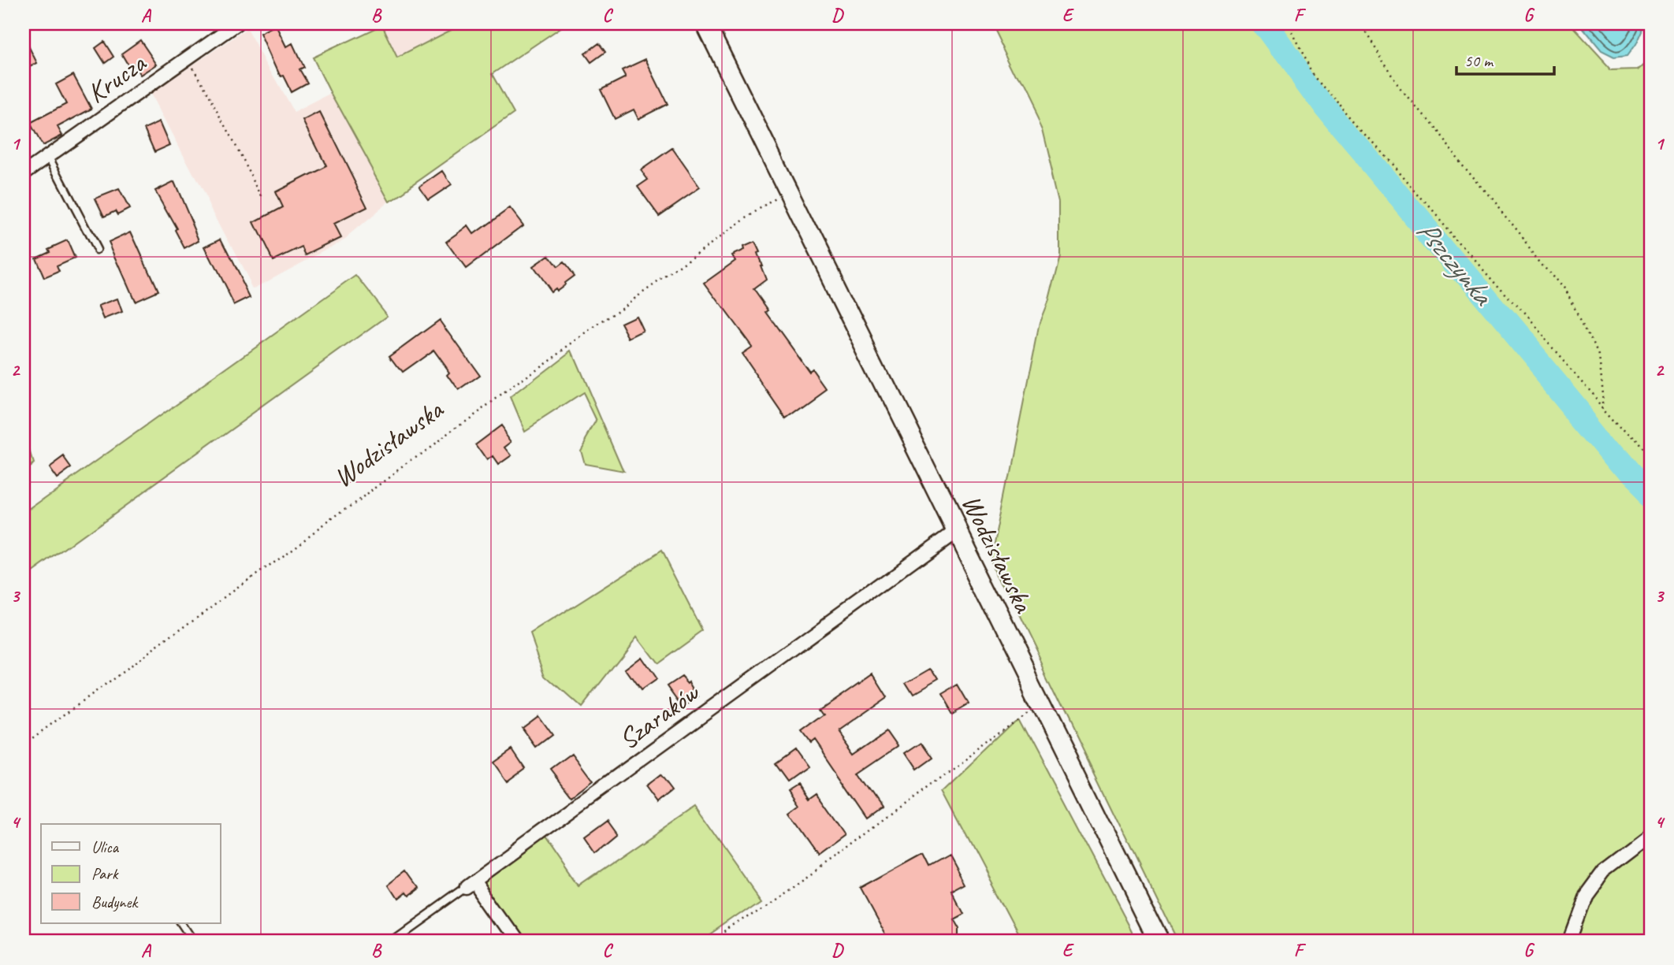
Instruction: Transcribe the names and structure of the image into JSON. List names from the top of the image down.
{
  "streets": {
    "main road": ["Wodzisławska"],
    "street": ["Krucza", "Szaraków"]
  },
  "crossings": [
    ["Wodzisławska", "Szaraków"]
  ],
  "water": ["Pszczynka"],
  "legend": ["Ulica", "Park", "Budynek"],
  "scale_bar": "50 m",
  "grid": {
    "columns": [
      "A",
      "B",
      "C",
      "D",
      "E",
      "F",
      "G"
    ],
    "rows": [
      "1",
      "2",
      "3",
      "4"
    ]
  }
}
